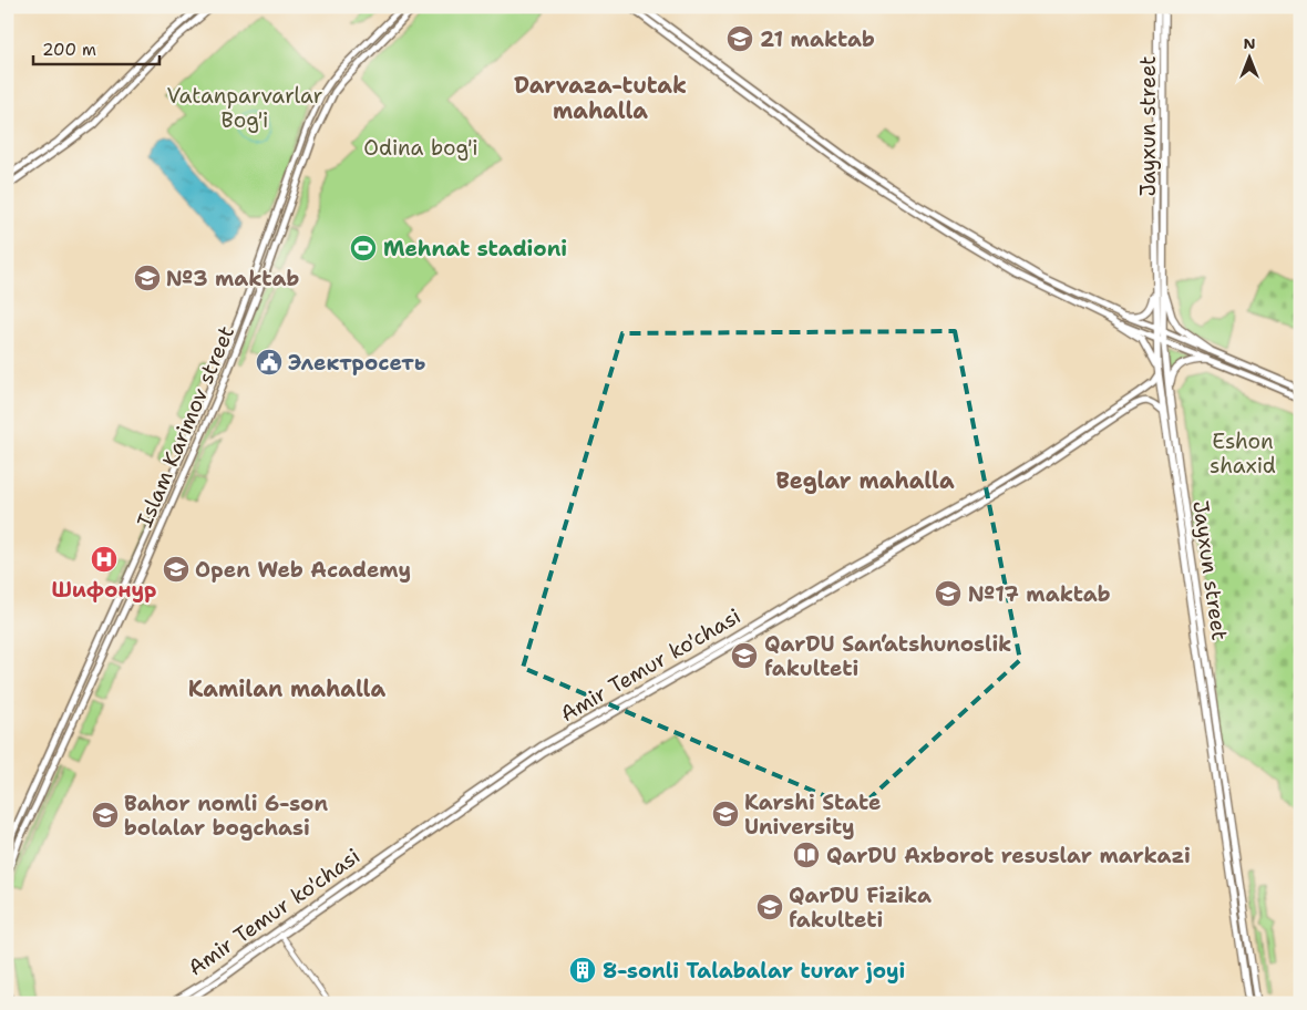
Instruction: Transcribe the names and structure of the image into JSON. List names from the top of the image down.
{
  "streets": {
    "highway": ["Jayxun street"],
    "main road": ["Islam Karimov street", "Amir Temur ko'chasi"]
  },
  "crossings": [
    ["Jayxun street", "Amir Temur ko'chasi"]
  ],
  "districts": ["Darvaza-tutak mahalla", "Beglar mahalla", "Kamilan mahalla"],
  "parks": ["Vatanparvarlar Bog'i", "Odina bog'i", "Eshon shaxid"],
  "places": {
    "school or university": [
      "21 maktab",
      "№3 maktab",
      "Open Web Academy",
      "№17 maktab",
      "QarDU San‘atshunoslik fakulteti",
      "Karshi State University",
      "Bahor nomli 6-son bolalar bogchasi",
      "QarDU Fizika fakulteti"
    ],
    "sports": ["Mehnat stadioni"],
    "public building": ["Электросеть"],
    "hospital": ["Шифонур"],
    "library": ["QarDU Axborot resuslar markazi"],
    "building": ["8-sonli Talabalar turar joyi"]
  },
  "scale_bar": "200 m",
  "north": "top"
}
